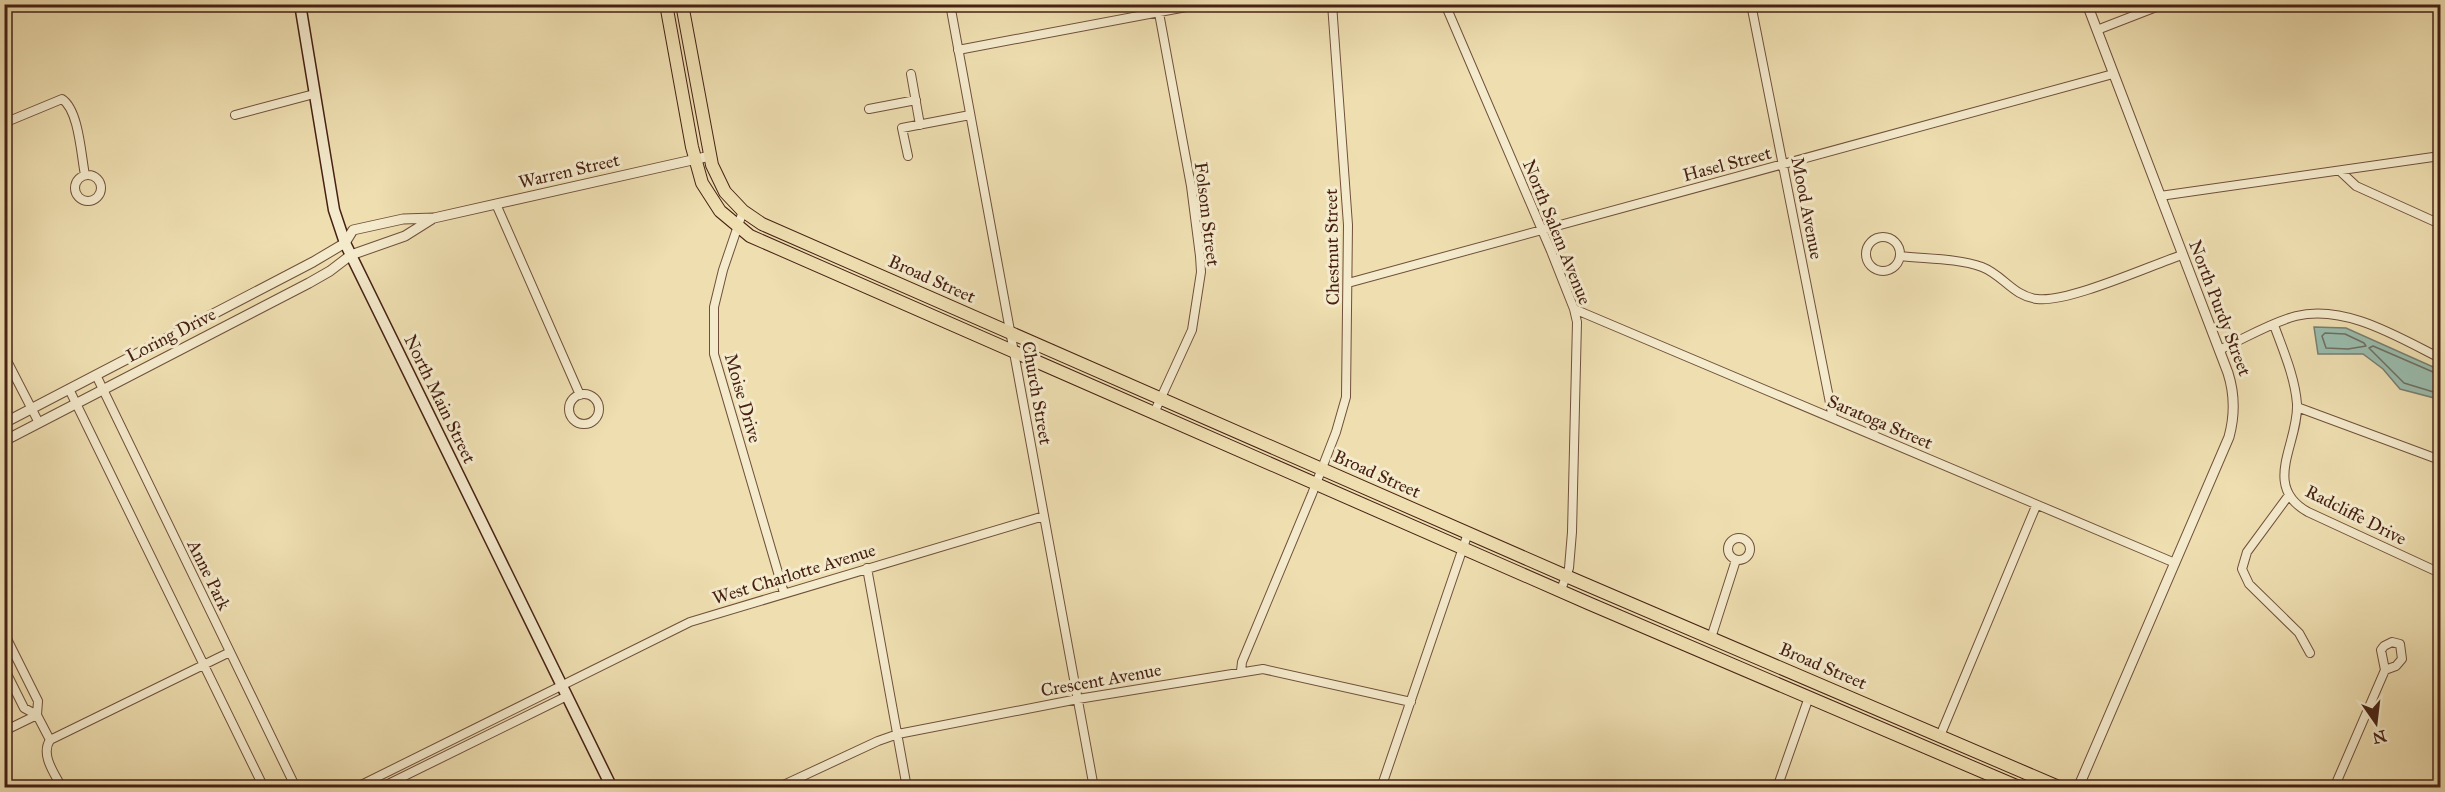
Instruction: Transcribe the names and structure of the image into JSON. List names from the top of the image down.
{
  "streets": {
    "main road": ["Broad Street", "North Main Street"],
    "street": [
      "Hasel Street",
      "Warren Street",
      "Mood Avenue",
      "Folsom Street",
      "North Salem Avenue",
      "Chestnut Street",
      "North Purdy Street",
      "Loring Drive",
      "Church Street",
      "Moise Drive",
      "Saratoga Street",
      "Radcliffe Drive",
      "West Charlotte Avenue",
      "Anne Park",
      "Crescent Avenue"
    ]
  },
  "crossings": [
    ["Hasel Street", "Mood Avenue"],
    ["Hasel Street", "North Salem Avenue"],
    ["Hasel Street", "Chestnut Street"],
    ["Hasel Street", "North Purdy Street"],
    ["Warren Street", "Broad Street"],
    ["Warren Street", "Loring Drive"],
    ["Warren Street", "North Main Street"],
    ["Mood Avenue", "Saratoga Street"],
    ["Folsom Street", "Broad Street"],
    ["North Salem Avenue", "Broad Street"],
    ["North Salem Avenue", "Saratoga Street"],
    ["Chestnut Street", "Broad Street"],
    ["Broad Street", "Church Street"],
    ["Broad Street", "Moise Drive"],
    ["North Purdy Street", "Saratoga Street"],
    ["Loring Drive", "North Main Street"],
    ["Loring Drive", "Anne Park"],
    ["Church Street", "West Charlotte Avenue"],
    ["Church Street", "Crescent Avenue"],
    ["Moise Drive", "West Charlotte Avenue"],
    ["North Main Street", "West Charlotte Avenue"]
  ],
  "north": "bottom"
}
